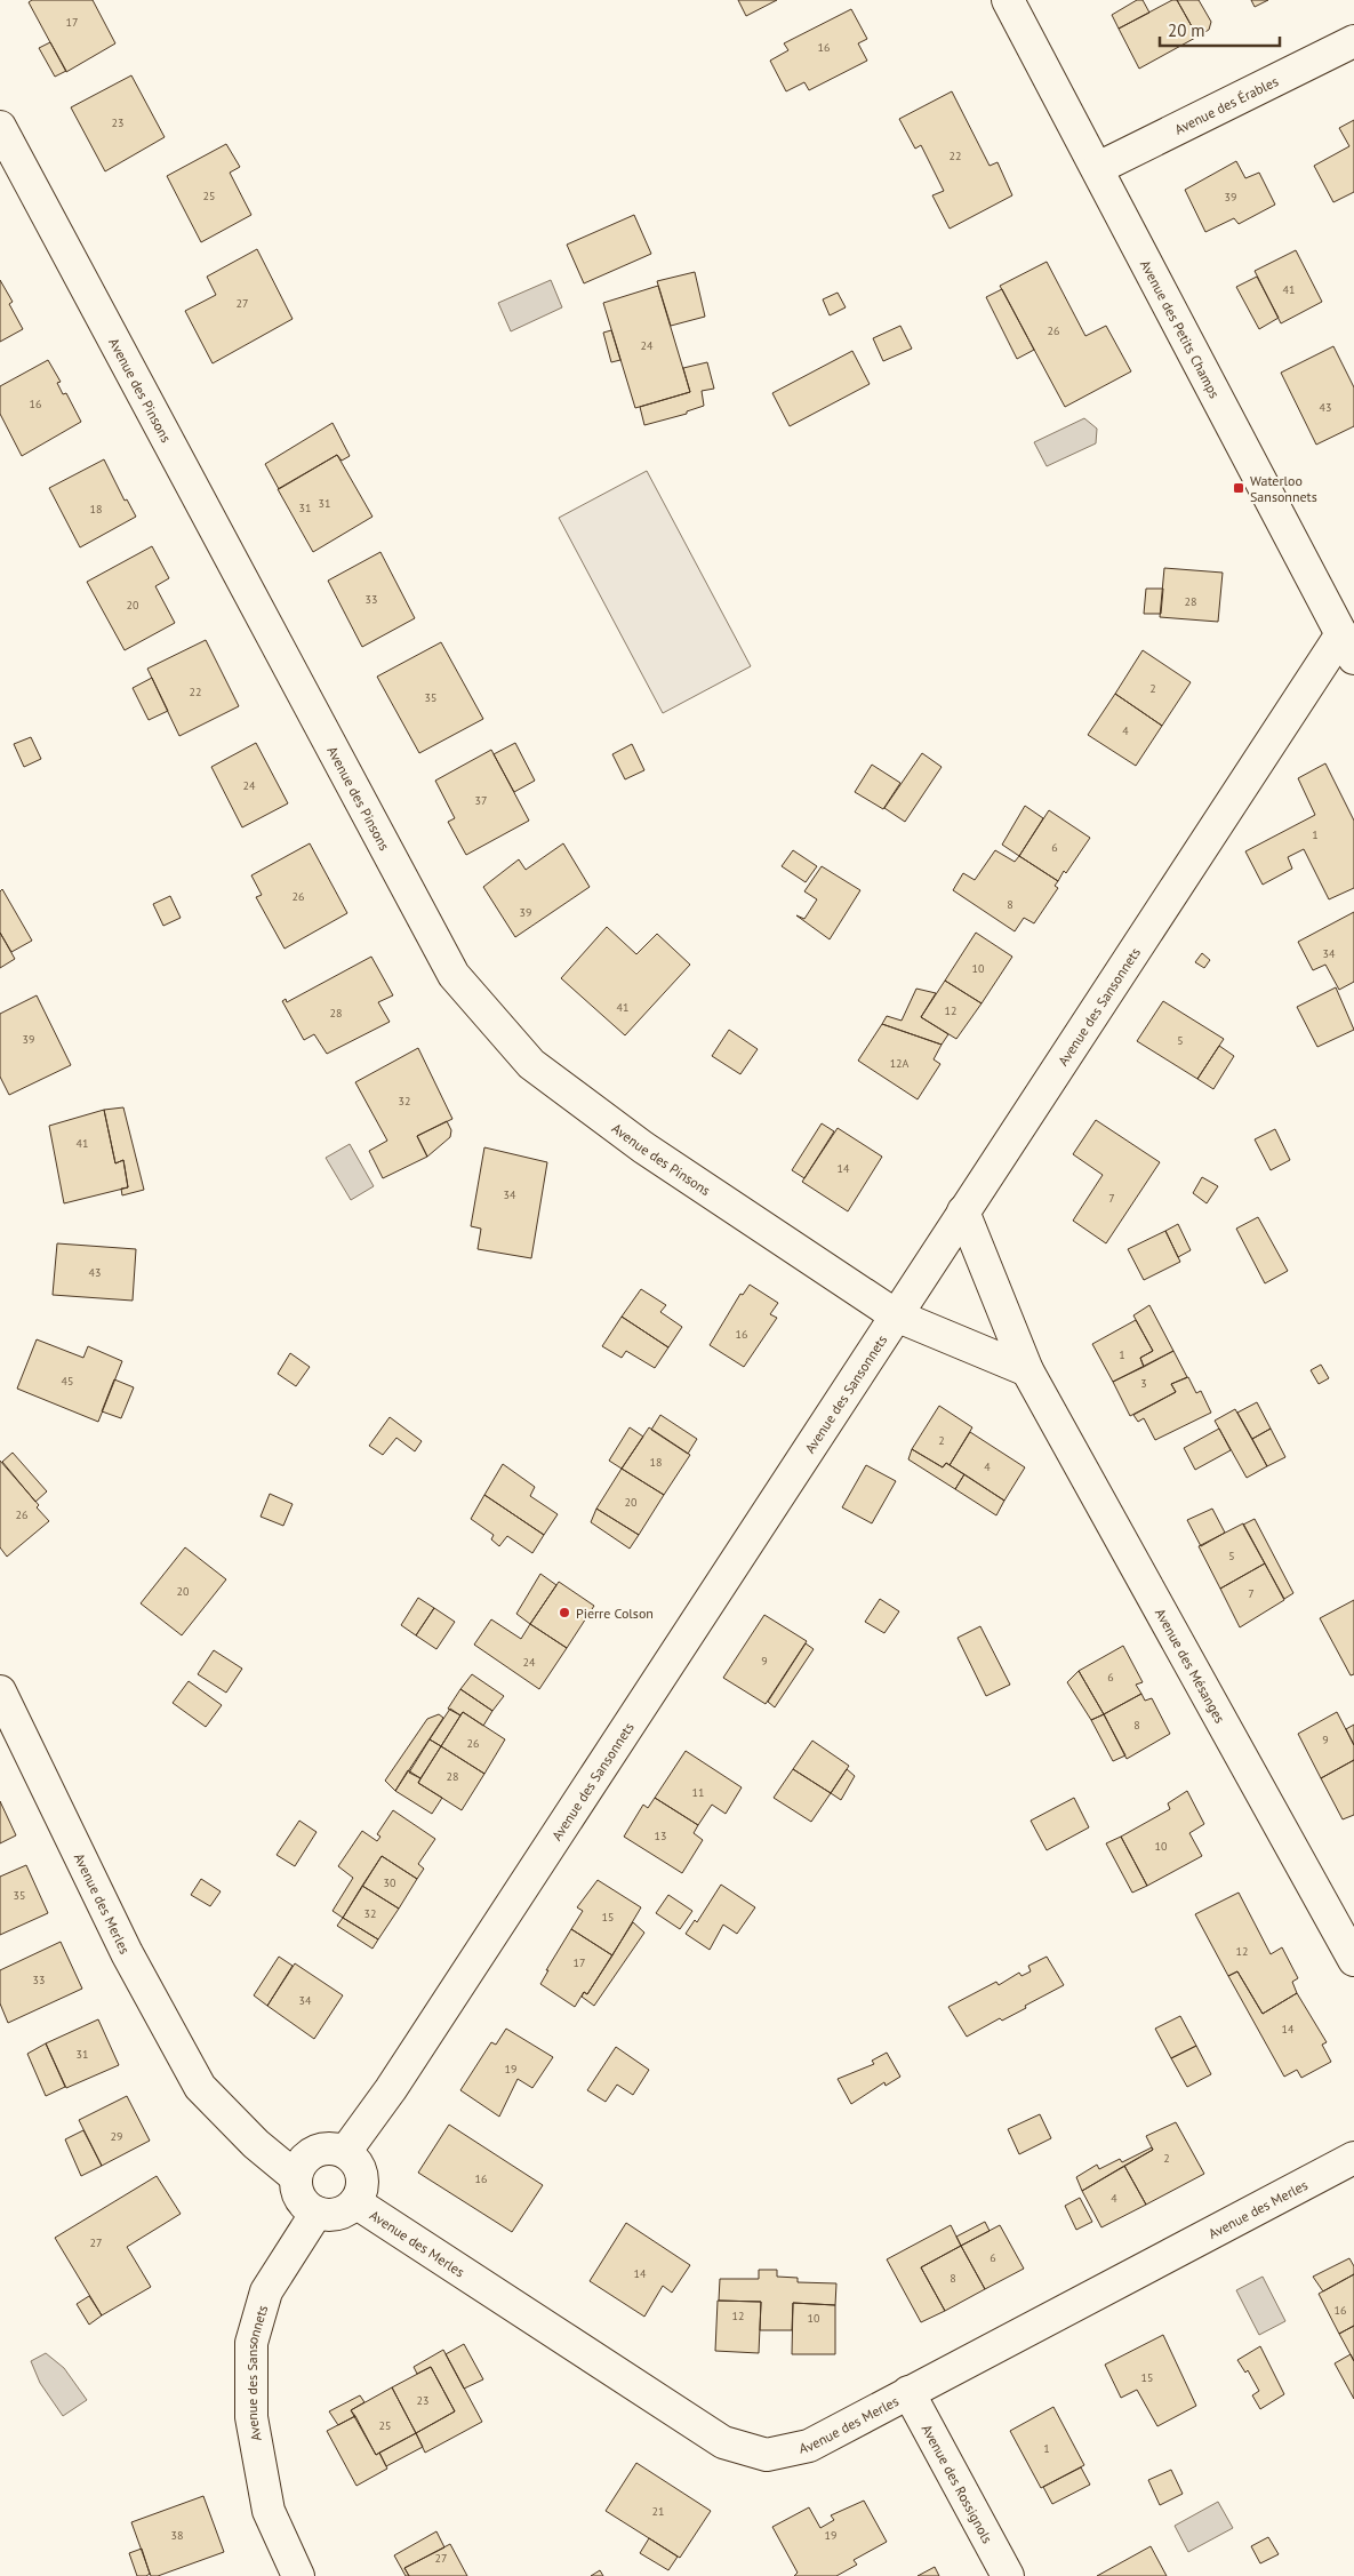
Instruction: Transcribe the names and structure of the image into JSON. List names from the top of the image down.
{
  "streets": {
    "street": [
      "Avenue des Érables",
      "Avenue des Petits Champs",
      "Avenue des Pinsons",
      "Avenue des Sansonnets",
      "Avenue des Mésanges",
      "Avenue des Merles",
      "Avenue des Rossignols"
    ]
  },
  "crossings": [
    ["Avenue des Érables", "Avenue des Petits Champs"],
    ["Avenue des Petits Champs", "Avenue des Sansonnets"],
    ["Avenue des Pinsons", "Avenue des Sansonnets"],
    ["Avenue des Sansonnets", "Avenue des Mésanges"],
    ["Avenue des Sansonnets", "Avenue des Merles"],
    ["Avenue des Merles", "Avenue des Rossignols"]
  ],
  "places": {
    "transit": ["Waterloo Sansonnets"],
    "other": ["Pierre Colson"]
  },
  "house_numbers": [
    "17",
    "16",
    "23",
    "22",
    "25",
    "39",
    "41",
    "27",
    "26",
    "24",
    "16",
    "43",
    "31",
    "31",
    "18",
    "33",
    "28",
    "20",
    "2",
    "22",
    "35",
    "4",
    "24",
    "37",
    "1",
    "6",
    "26",
    "8",
    "39",
    "34",
    "10",
    "41",
    "12",
    "28",
    "39",
    "5",
    "12A",
    "32",
    "41",
    "14",
    "34",
    "7",
    "43",
    "16",
    "1",
    "45",
    "3",
    "2",
    "18",
    "4",
    "20",
    "26",
    "5",
    "20",
    "7",
    "9",
    "24",
    "6",
    "8",
    "9",
    "26",
    "28",
    "11",
    "13",
    "10",
    "30",
    "35",
    "32",
    "15",
    "12",
    "17",
    "33",
    "34",
    "14",
    "31",
    "19",
    "29",
    "2",
    "16",
    "4",
    "27",
    "6",
    "14",
    "8",
    "16",
    "12",
    "10",
    "15",
    "23",
    "25",
    "1",
    "21",
    "38",
    "19",
    "27"
  ],
  "scale_bar": "20 m"
}
